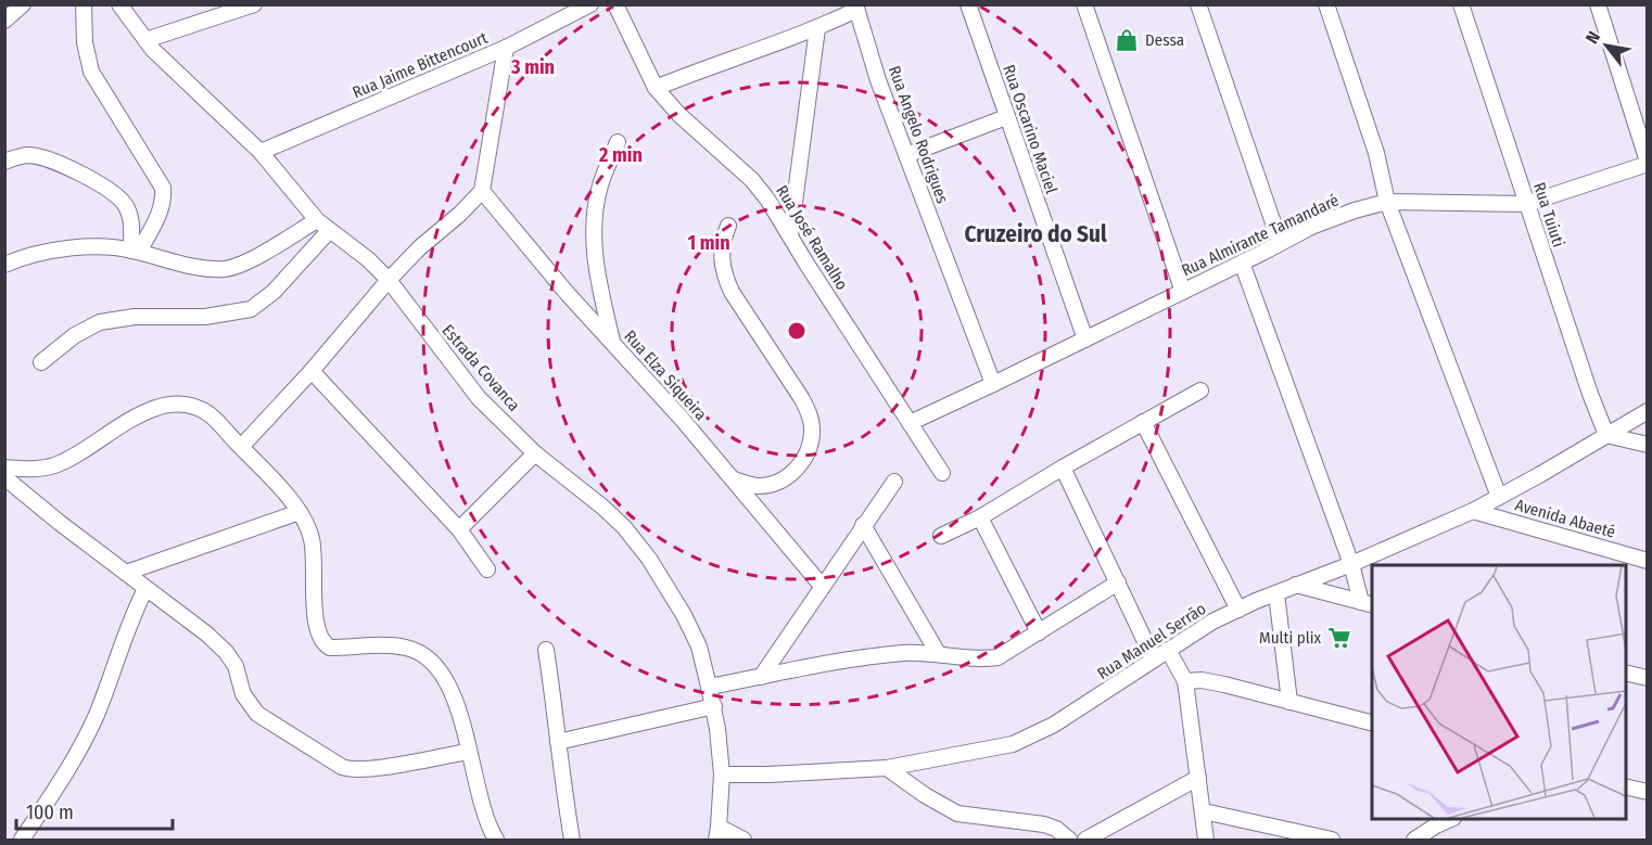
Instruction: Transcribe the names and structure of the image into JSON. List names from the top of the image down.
{
  "streets": {
    "street": [
      "Rua Jaime Bittencourt",
      "Rua Oscarino Maciel",
      "Rua Angelo Rodrigues",
      "Rua Tuiuti",
      "Rua Almirante Tamandaré",
      "Rua José Ramalho",
      "Estrada Covanca",
      "Rua Elza Siqueira",
      "Avenida Abaeté",
      "Rua Manuel Serrão"
    ]
  },
  "crossings": [
    ["Rua Jaime Bittencourt", "Estrada Covanca"],
    ["Rua Oscarino Maciel", "Rua Almirante Tamandaré"],
    ["Rua Angelo Rodrigues", "Rua Almirante Tamandaré"],
    ["Rua Tuiuti", "Rua Almirante Tamandaré"],
    ["Rua Tuiuti", "Rua Manuel Serrão"],
    ["Rua Almirante Tamandaré", "Rua José Ramalho"],
    ["Estrada Covanca", "Rua Manuel Serrão"],
    ["Avenida Abaeté", "Rua Manuel Serrão"]
  ],
  "districts": ["Cruzeiro do Sul"],
  "places": {
    "shop": ["Dessa"],
    "supermarket": ["Multi plix"]
  },
  "scale_bar": "100 m",
  "north": "top left",
  "rings": ["3 min", "2 min", "1 min"]
}
